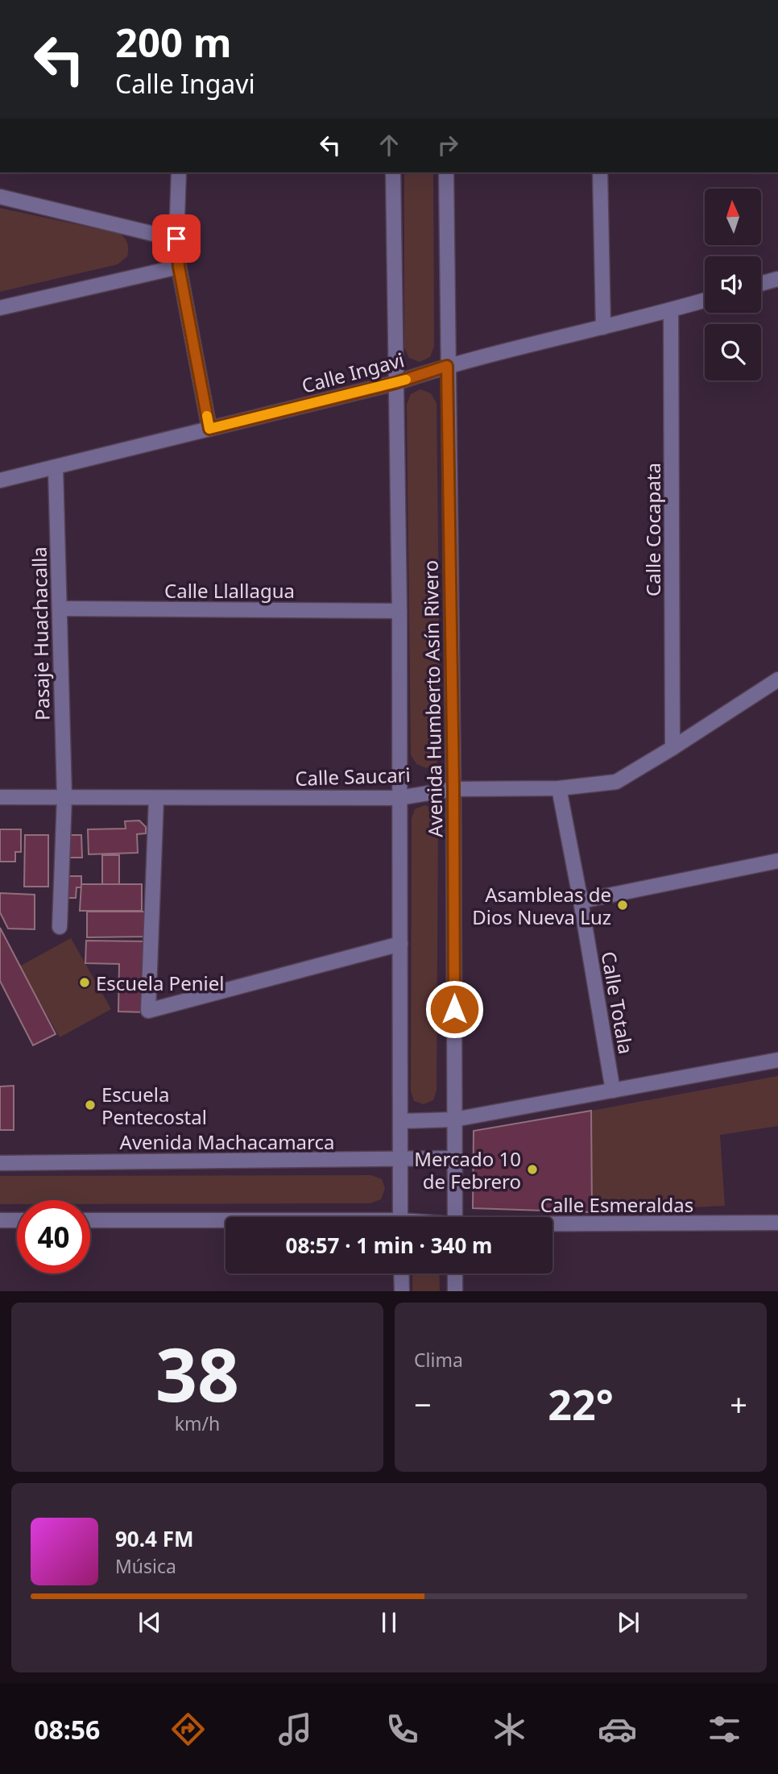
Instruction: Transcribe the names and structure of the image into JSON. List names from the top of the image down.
{
  "streets": {
    "street": [
      "Calle Ingavi",
      "Calle Cocapata",
      "Calle Llallagua",
      "Pasaje Huachacalla",
      "Avenida Humberto Asín Rivero",
      "Calle Saucari",
      "Calle Totala",
      "Avenida Machacamarca",
      "Calle Esmeraldas"
    ]
  },
  "crossings": [
    ["Calle Ingavi", "Calle Cocapata"],
    ["Calle Ingavi", "Pasaje Huachacalla"],
    ["Calle Ingavi", "Avenida Humberto Asín Rivero"],
    ["Calle Cocapata", "Calle Saucari"],
    ["Calle Llallagua", "Pasaje Huachacalla"],
    ["Calle Llallagua", "Avenida Humberto Asín Rivero"],
    ["Pasaje Huachacalla", "Calle Saucari"],
    ["Avenida Humberto Asín Rivero", "Calle Saucari"],
    ["Avenida Humberto Asín Rivero", "Avenida Machacamarca"],
    ["Calle Saucari", "Calle Totala"]
  ],
  "places": [
    "Asambleas de Dios Nueva Luz",
    "Escuela Peniel",
    "Escuela Pentecostal",
    "Mercado 10 de Febrero"
  ],
  "north": "top",
  "page": {
    "turn": ["200 m", "Calle Ingavi"],
    "limit": "40",
    "trip": "08:57 · 1 min · 340 m",
    "tile": [
      ["38", "km/h"],
      "Clima"
    ],
    "heat": ["−", "22°", "+"],
    "song": ["90.4 FM", "Música"],
    "tabs": "08:56"
  }
}
